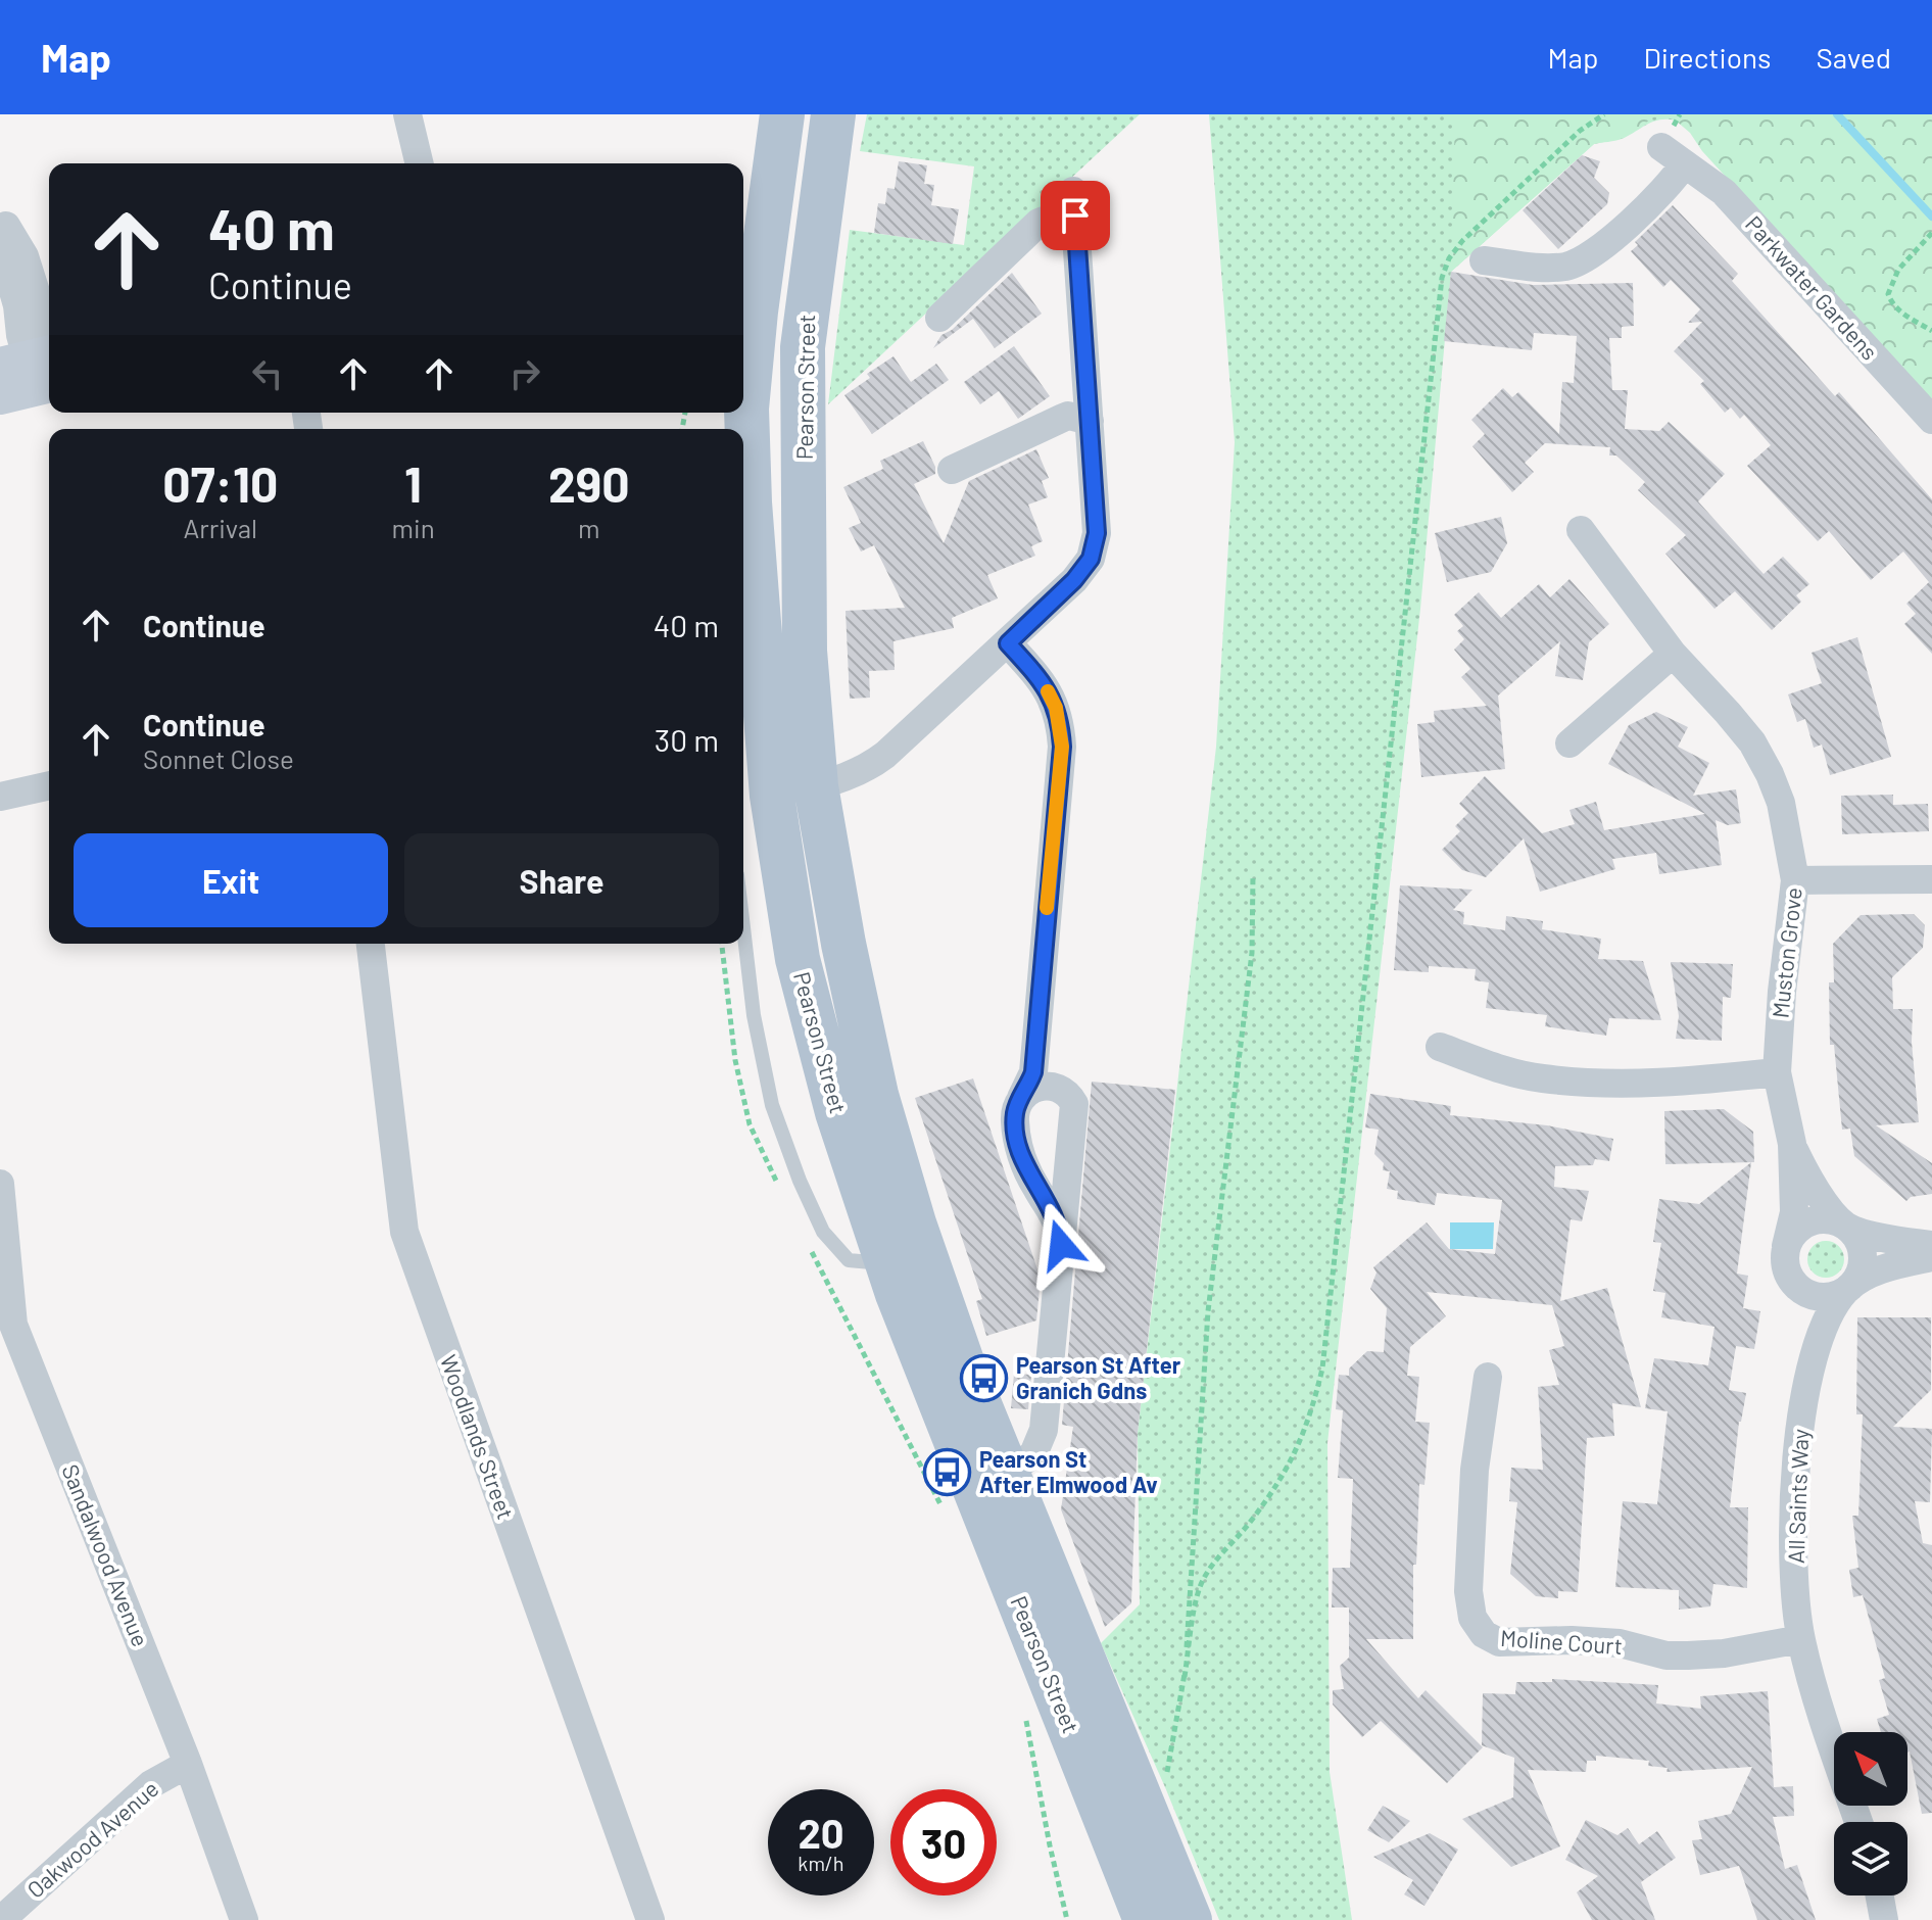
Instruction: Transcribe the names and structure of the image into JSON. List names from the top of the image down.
{
  "streets": {
    "main road": ["Pearson Street"],
    "street": [
      "Parkwater Gardens",
      "Muston Grove",
      "Woodlands Street",
      "All Saints Way",
      "Sandalwood Avenue",
      "Moline Court",
      "Oakwood Avenue"
    ]
  },
  "crossings": [
    ["All Saints Way", "Moline Court"],
    ["Sandalwood Avenue", "Oakwood Avenue"]
  ],
  "places": {
    "bus stop": ["Pearson St After Granich Gdns", "Pearson St After Elmwood Av"]
  },
  "north": "top left",
  "page": {
    "header": "Map",
    "nav": ["Map", "Directions", "Saved"],
    "turn": ["40 m", "Continue"],
    "eta": [
      "07:10",
      "Arrival",
      "1",
      "min",
      "290",
      "m"
    ],
    "list": [
      {
        "name": "Continue",
        "value": "40 m"
      },
      {
        "name": "Continue",
        "note": "Sonnet Close",
        "value": "30 m"
      }
    ],
    "buttons": ["Exit", "Share"],
    "speed": "20 km/h",
    "limit": "30"
  }
}
